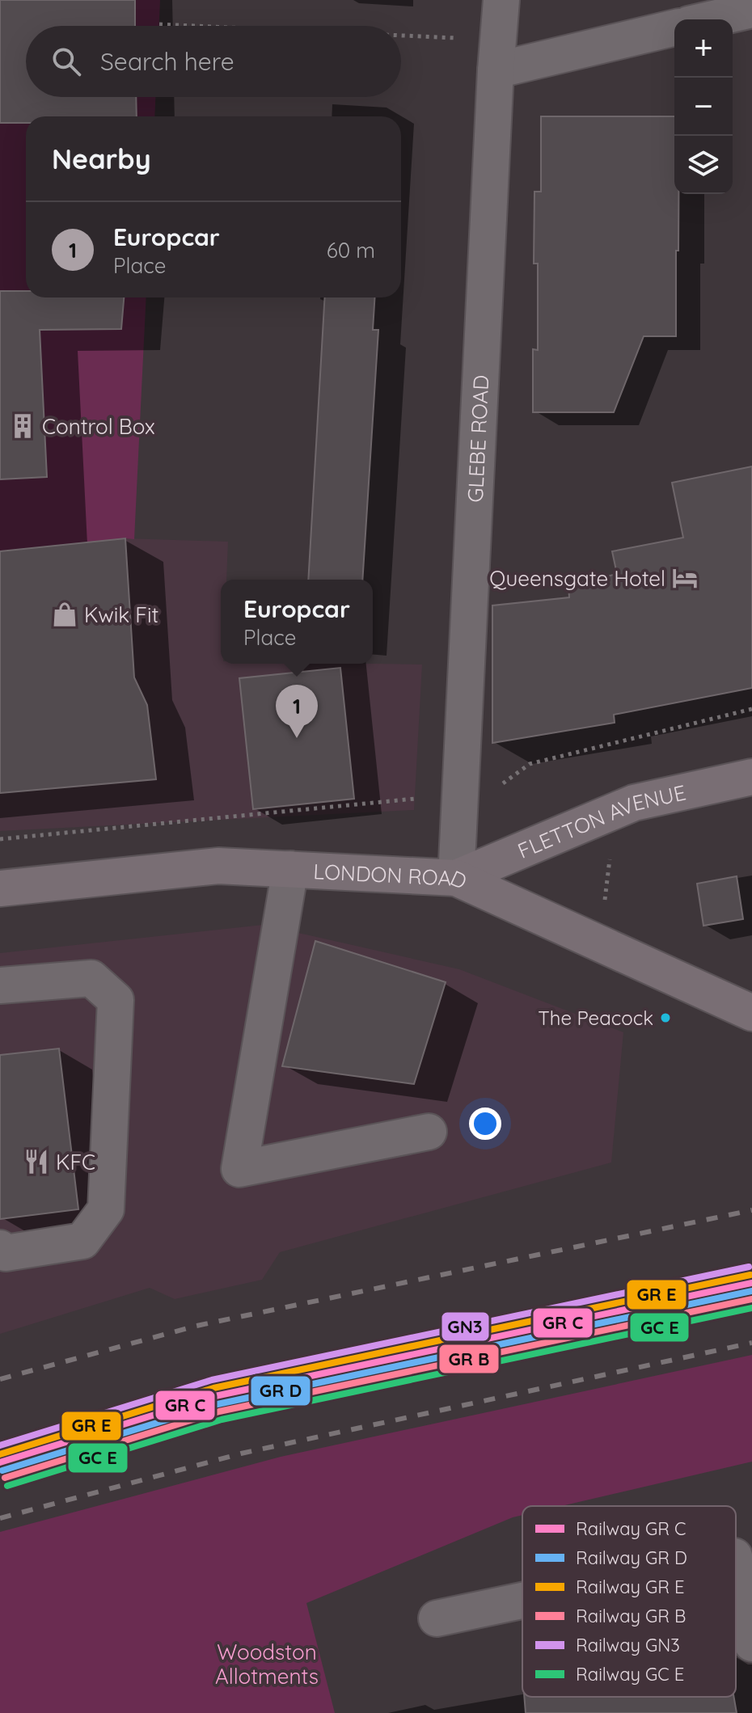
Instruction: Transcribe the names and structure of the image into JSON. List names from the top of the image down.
{
  "streets": {
    "main road": ["FLETTON AVENUE", "LONDON ROAD"],
    "street": ["GLEBE ROAD"]
  },
  "crossings": [
    ["GLEBE ROAD", "FLETTON AVENUE"],
    ["GLEBE ROAD", "LONDON ROAD"],
    ["FLETTON AVENUE", "LONDON ROAD"]
  ],
  "parks": ["Woodston Allotments"],
  "places": {
    "building": ["Control Box"],
    "hotel": ["Queensgate Hotel"],
    "shop": ["Kwik Fit"],
    "other": ["The Peacock"],
    "restaurant": ["KFC"]
  },
  "lines": ["rail line GN3"],
  "legend": [
    "Railway GR C",
    "Railway GR D",
    "Railway GR E",
    "Railway GR B",
    "Railway GN3",
    "Railway GC E"
  ],
  "page": {
    "map_buttons": ["+", "−"],
    "search": "Search here",
    "heading": "Nearby",
    "list": [
      {
        "mark": "1",
        "name": "Europcar",
        "note": "Place",
        "value": "60 m"
      }
    ],
    "popup": ["Europcar", "Place"],
    "pins": "1"
  }
}
